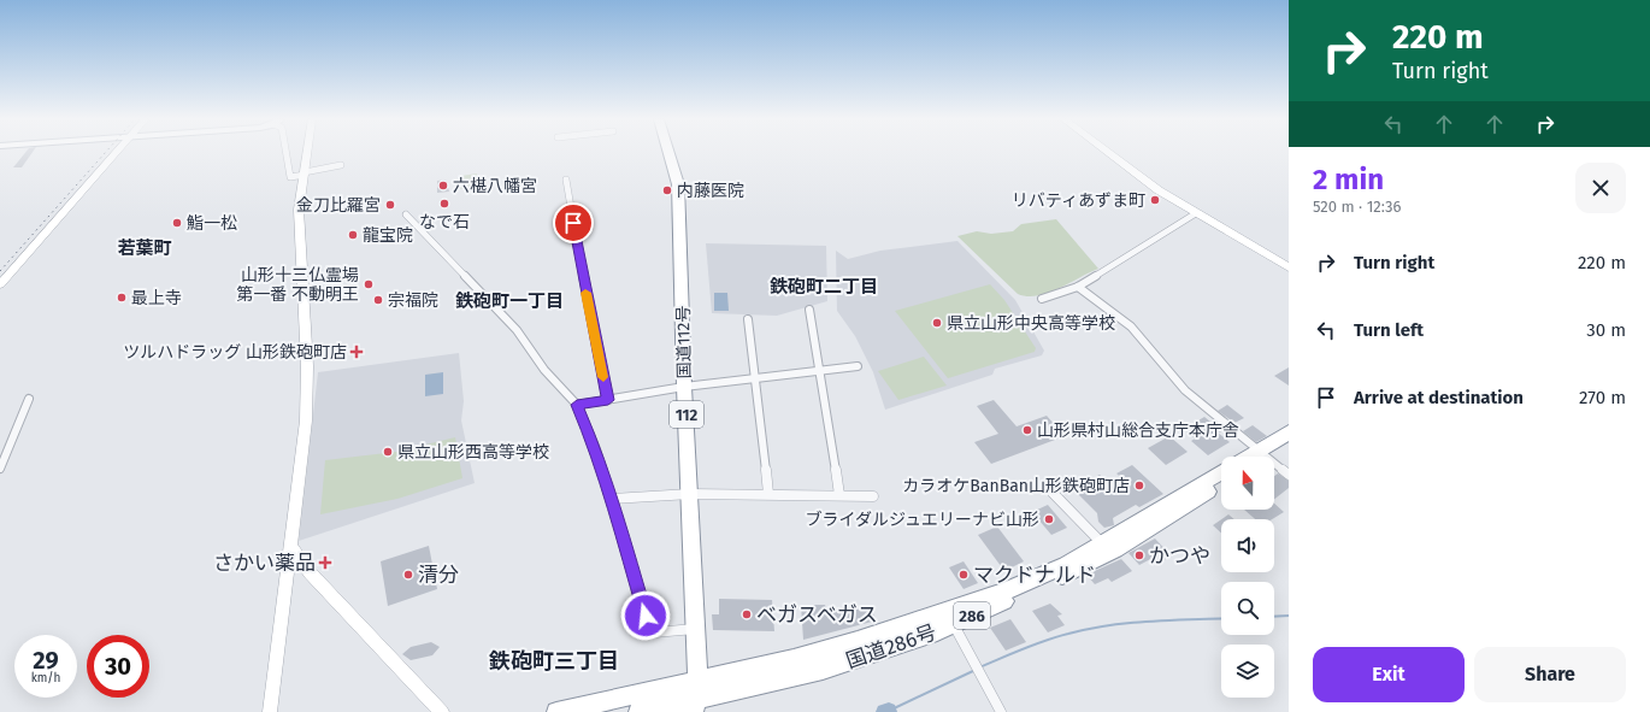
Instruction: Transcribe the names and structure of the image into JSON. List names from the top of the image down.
{
  "streets": {
    "highway": [
      "国道112号",
      "112",
      "286",
      "国道286号"
    ]
  },
  "crossings": [
    ["国道112号", "国道286号"]
  ],
  "districts": [
    "若葉町",
    "鉄砲町二丁目",
    "鉄砲町一丁目",
    "鉄砲町三丁目"
  ],
  "places": {
    "other": [
      "六椹八幡宮",
      "内藤医院",
      "リバティあずま町",
      "なで石",
      "金刀比羅宮",
      "鮨一松",
      "龍宝院",
      "山形十三仏霊場 第一番 不動明王",
      "最上寺",
      "宗福院",
      "県立山形中央高等学校",
      "山形県村山総合支庁本庁舎",
      "県立山形西高等学校",
      "カラオケBanBan山形鉄砲町店",
      "ブライダルジュエリーナビ山形",
      "かつや",
      "清分",
      "マクドナルド",
      "ベガスベガス"
    ],
    "health": ["ツルハドラッグ 山形鉄砲町店", "さかい薬品"]
  },
  "north": "top",
  "page": {
    "turn": ["220 m", "Turn right"],
    "heading": ["2 min", "520 m · 12:36"],
    "list": [
      {
        "name": "Turn right",
        "value": "220 m"
      },
      {
        "name": "Turn left",
        "value": "30 m"
      },
      {
        "name": "Arrive at destination",
        "value": "270 m"
      }
    ],
    "speed": "29 km/h",
    "limit": "30",
    "buttons": ["Exit", "Share"]
  }
}
